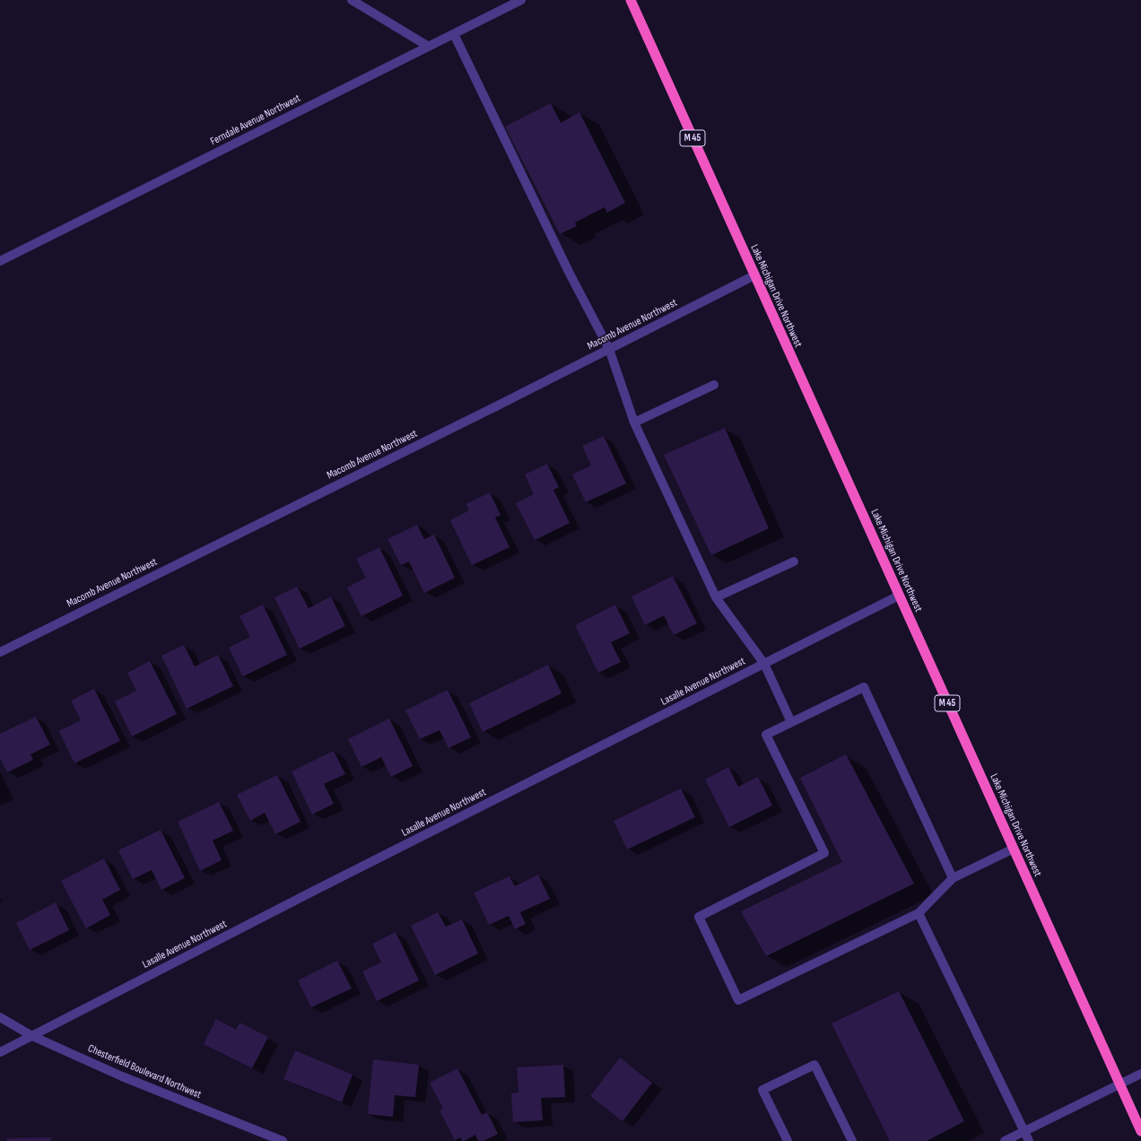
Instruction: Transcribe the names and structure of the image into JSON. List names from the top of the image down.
{
  "streets": {
    "highway": ["M 45", "Lake Michigan Drive Northwest"],
    "street": [
      "Ferndale Avenue Northwest",
      "Macomb Avenue Northwest",
      "Lasalle Avenue Northwest",
      "Chesterfield Boulevard Northwest"
    ]
  },
  "crossings": [
    ["Lake Michigan Drive Northwest", "Macomb Avenue Northwest"],
    ["Lake Michigan Drive Northwest", "Lasalle Avenue Northwest"],
    ["Lasalle Avenue Northwest", "Chesterfield Boulevard Northwest"]
  ]
}
